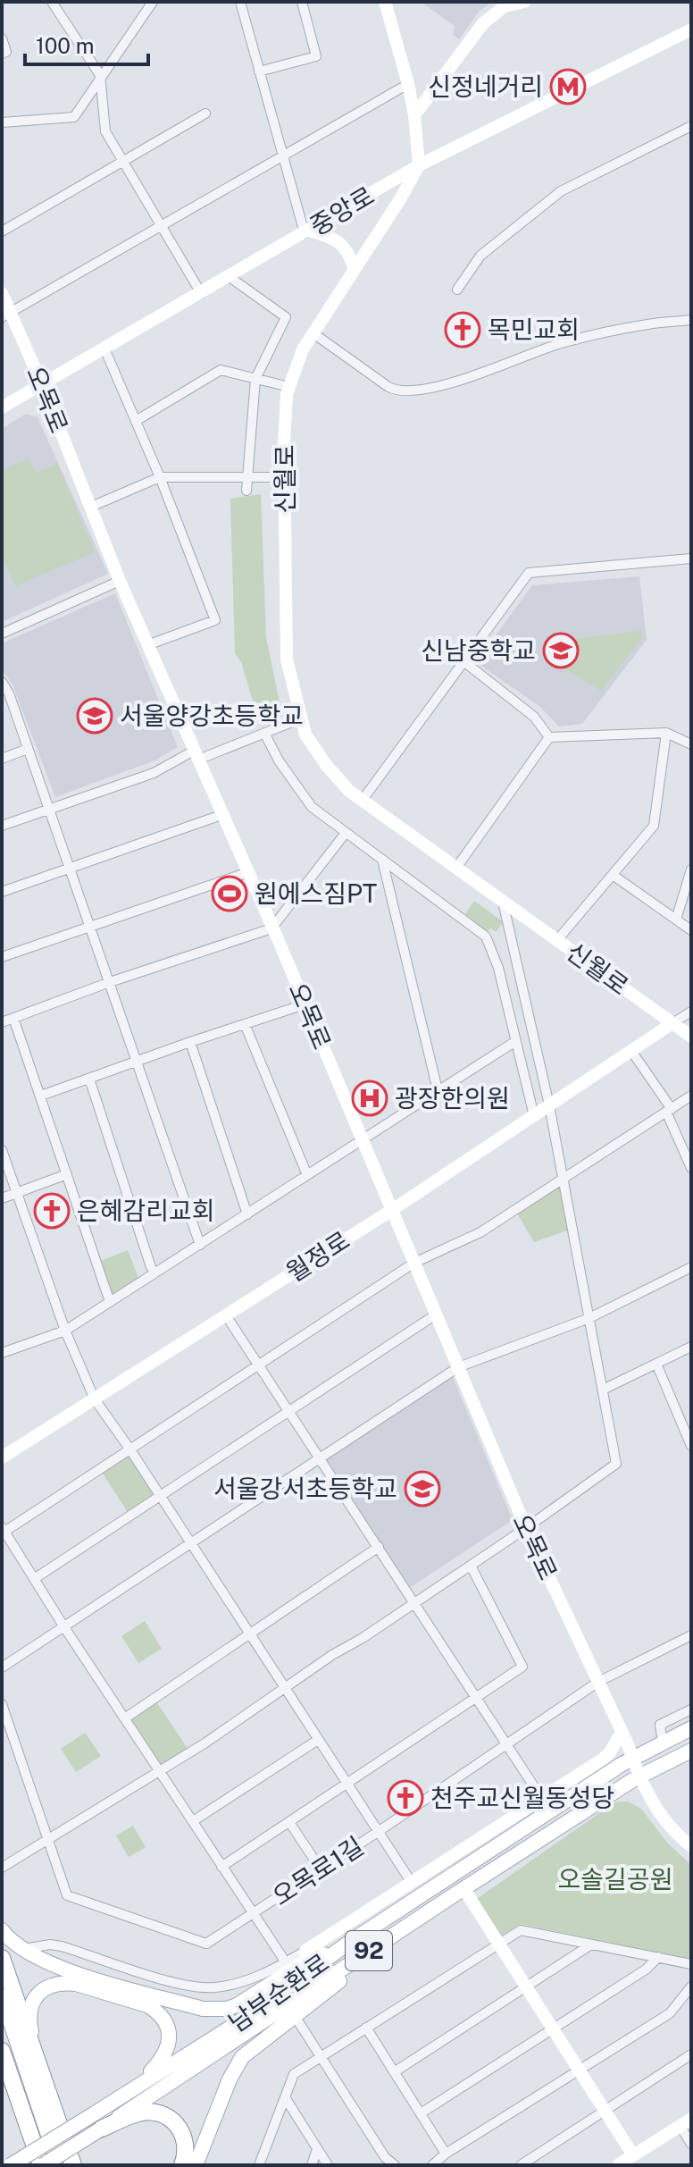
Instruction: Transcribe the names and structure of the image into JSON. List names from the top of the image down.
{
  "streets": {
    "main road": [
      "중앙로",
      "오목로",
      "신월로",
      "월정로",
      "92",
      "남부순환로"
    ],
    "street": ["오목로1길"]
  },
  "crossings": [
    ["중앙로", "오목로"],
    ["중앙로", "신월로"],
    ["오목로", "월정로"],
    ["오목로", "오목로1길"],
    ["오목로", "남부순환로"],
    ["신월로", "월정로"]
  ],
  "parks": ["오솔길공원"],
  "places": {
    "metro station": ["신정네거리"],
    "church": ["목민교회", "은혜감리교회", "천주교신월동성당"],
    "school or university": ["신남중학교", "서울양강초등학교", "서울강서초등학교"],
    "sports": ["원에스짐PT"],
    "hospital": ["광장한의원"]
  },
  "scale_bar": "100 m"
}
